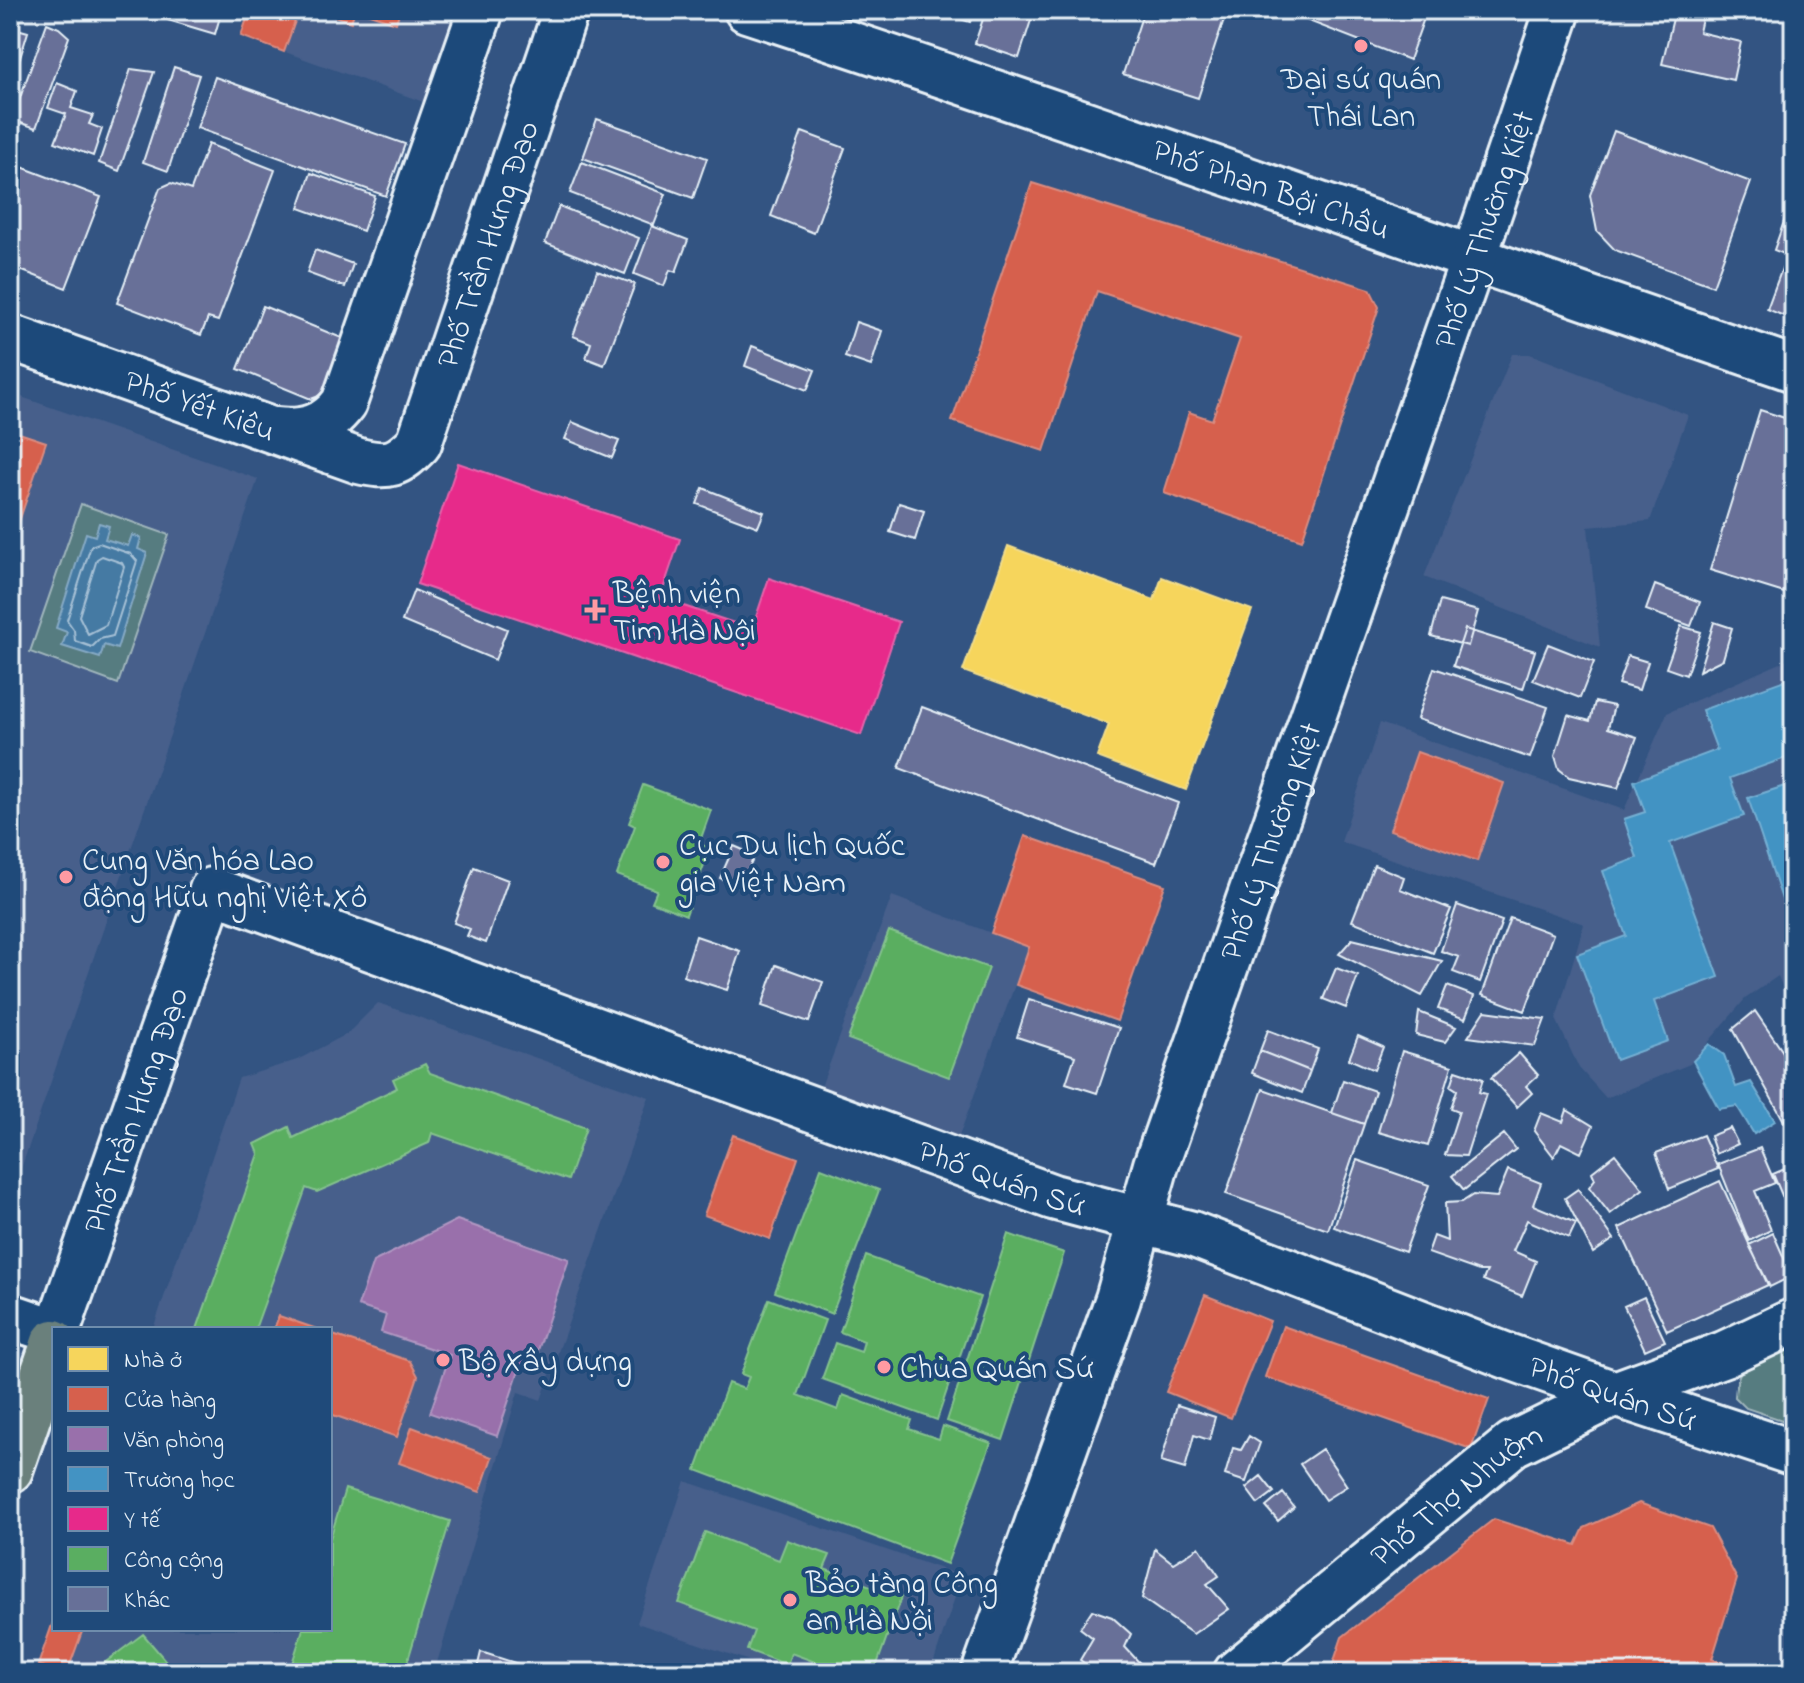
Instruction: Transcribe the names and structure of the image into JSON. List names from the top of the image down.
{
  "streets": {
    "street": [
      "Phố Phan Bội Châu",
      "Phố Lý Thường Kiệt",
      "Phố Trần Hưng Đạo",
      "Phố Yết Kiêu",
      "Phố Quán Sứ",
      "Phố Thợ Nhuộm"
    ]
  },
  "crossings": [
    ["Phố Phan Bội Châu", "Phố Lý Thường Kiệt"],
    ["Phố Lý Thường Kiệt", "Phố Quán Sứ"],
    ["Phố Trần Hưng Đạo", "Phố Yết Kiêu"],
    ["Phố Trần Hưng Đạo", "Phố Quán Sứ"],
    ["Phố Quán Sứ", "Phố Thợ Nhuộm"]
  ],
  "places": {
    "other": [
      "Đại sứ quán Thái Lan",
      "Cục Du lịch Quốc gia Việt Nam",
      "Cung Văn hóa Lao động Hữu nghị Việt Xô",
      "Bộ Xây dựng",
      "Chùa Quán Sứ",
      "Bảo tàng Công an Hà Nội"
    ],
    "health": ["Bệnh viện Tim Hà Nội"]
  },
  "legend": [
    "Nhà ở",
    "Cửa hàng",
    "Văn phòng",
    "Trường học",
    "Y tế",
    "Công cộng",
    "Khác"
  ]
}
